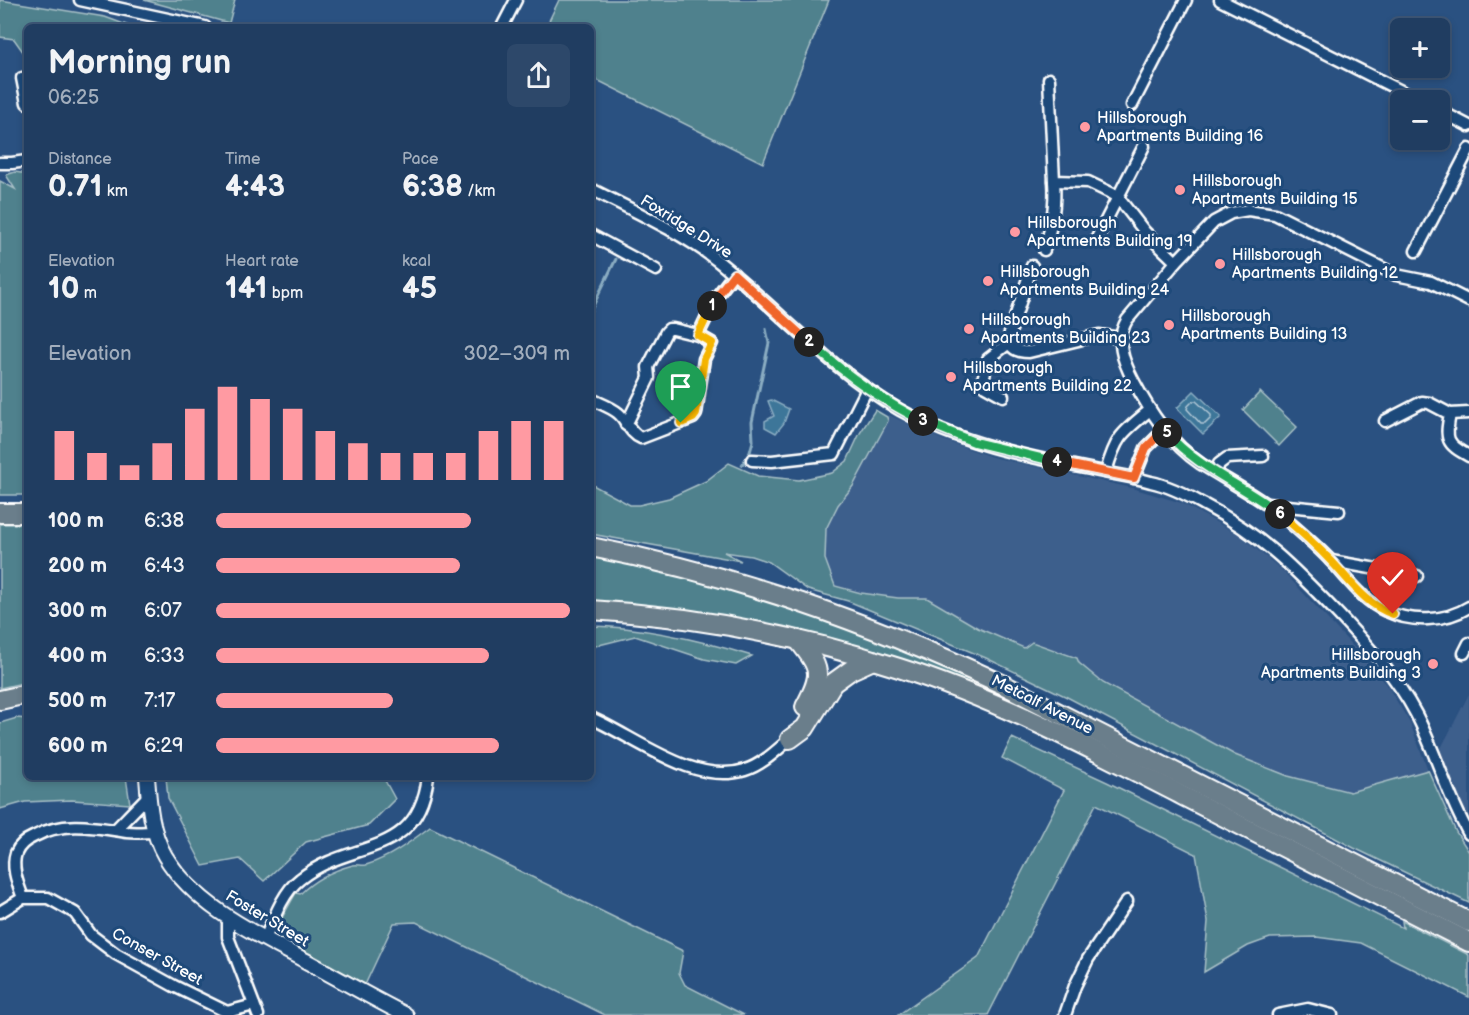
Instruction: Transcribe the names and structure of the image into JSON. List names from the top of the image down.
{
  "streets": {
    "highway": ["Metcalf Avenue"],
    "street": ["Foxridge Drive", "Foster Street", "Conser Street"]
  },
  "places": [
    "Hillsborough Apartments Building 16",
    "Hillsborough Apartments Building 15",
    "Hillsborough Apartments Building 19",
    "Hillsborough Apartments Building 12",
    "Hillsborough Apartments Building 24",
    "Hillsborough Apartments Building 13",
    "Hillsborough Apartments Building 23",
    "Hillsborough Apartments Building 22",
    "Hillsborough Apartments Building 3"
  ],
  "page": {
    "map_buttons": ["+", "−"],
    "heading": ["Morning run", "06:25"],
    "stats": [
      ["Distance", "0.71 km"],
      ["Time", "4:43"],
      ["Pace", "6:38 /km"],
      ["Elevation", "10 m"],
      ["Heart rate", "141 bpm"],
      ["kcal", "45"]
    ],
    "pins": [
      "1",
      "2",
      "3",
      "5",
      "4",
      "6"
    ],
    "chart": ["Elevation", "302–309 m"],
    "list": [
      {
        "name": "100 m",
        "note": "6:38"
      },
      {
        "name": "200 m",
        "note": "6:43"
      },
      {
        "name": "300 m",
        "note": "6:07"
      },
      {
        "name": "400 m",
        "note": "6:33"
      },
      {
        "name": "500 m",
        "note": "7:17"
      },
      {
        "name": "600 m",
        "note": "6:29"
      }
    ]
  }
}
